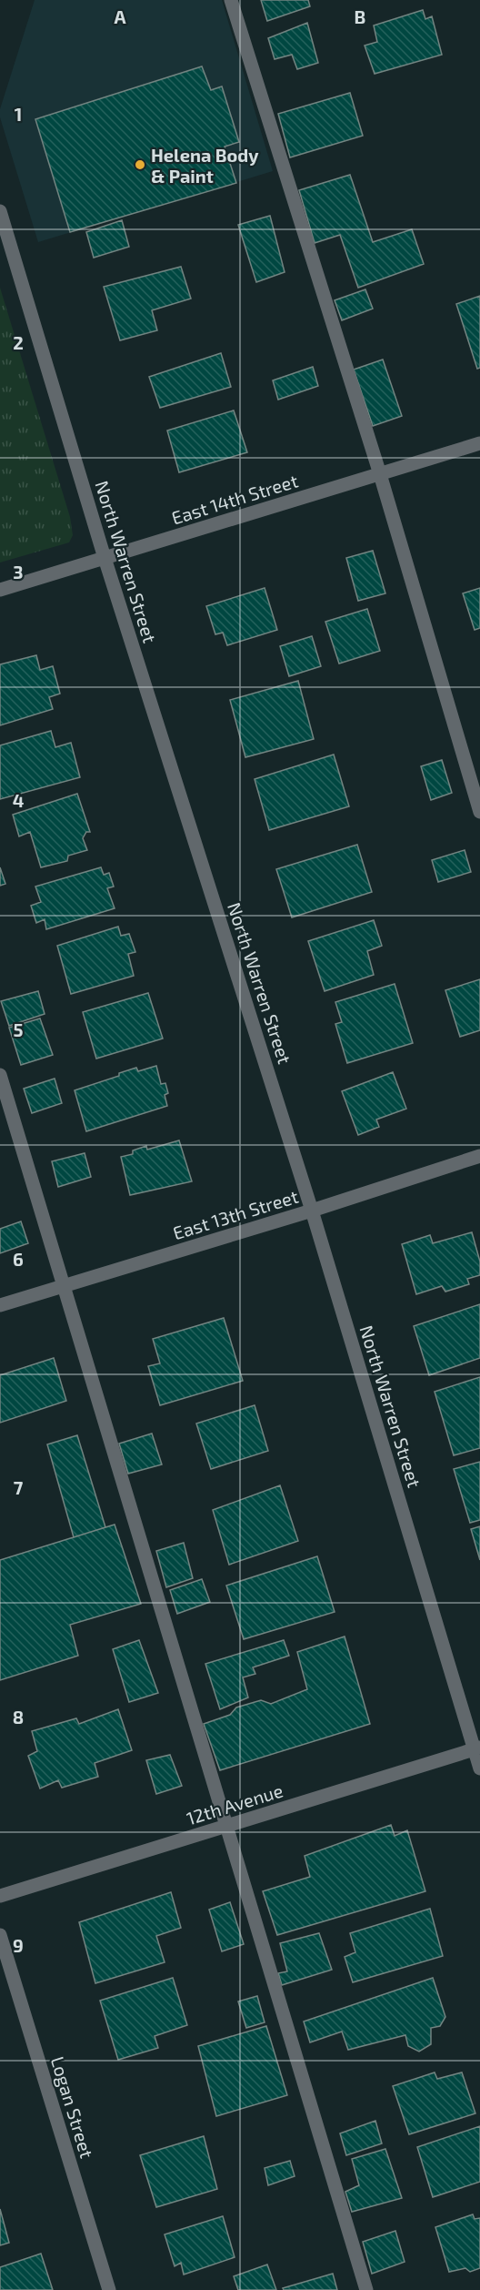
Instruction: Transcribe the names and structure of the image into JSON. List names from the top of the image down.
{
  "streets": {
    "street": [
      "East 14th Street",
      "North Warren Street",
      "East 13th Street",
      "12th Avenue",
      "Logan Street"
    ]
  },
  "crossings": [
    ["East 14th Street", "North Warren Street"],
    ["North Warren Street", "East 13th Street"],
    ["North Warren Street", "12th Avenue"]
  ],
  "places": ["Helena Body & Paint"],
  "grid": {
    "columns": ["A", "B"],
    "rows": [
      "1",
      "2",
      "3",
      "4",
      "5",
      "6",
      "7",
      "8",
      "9"
    ]
  }
}
